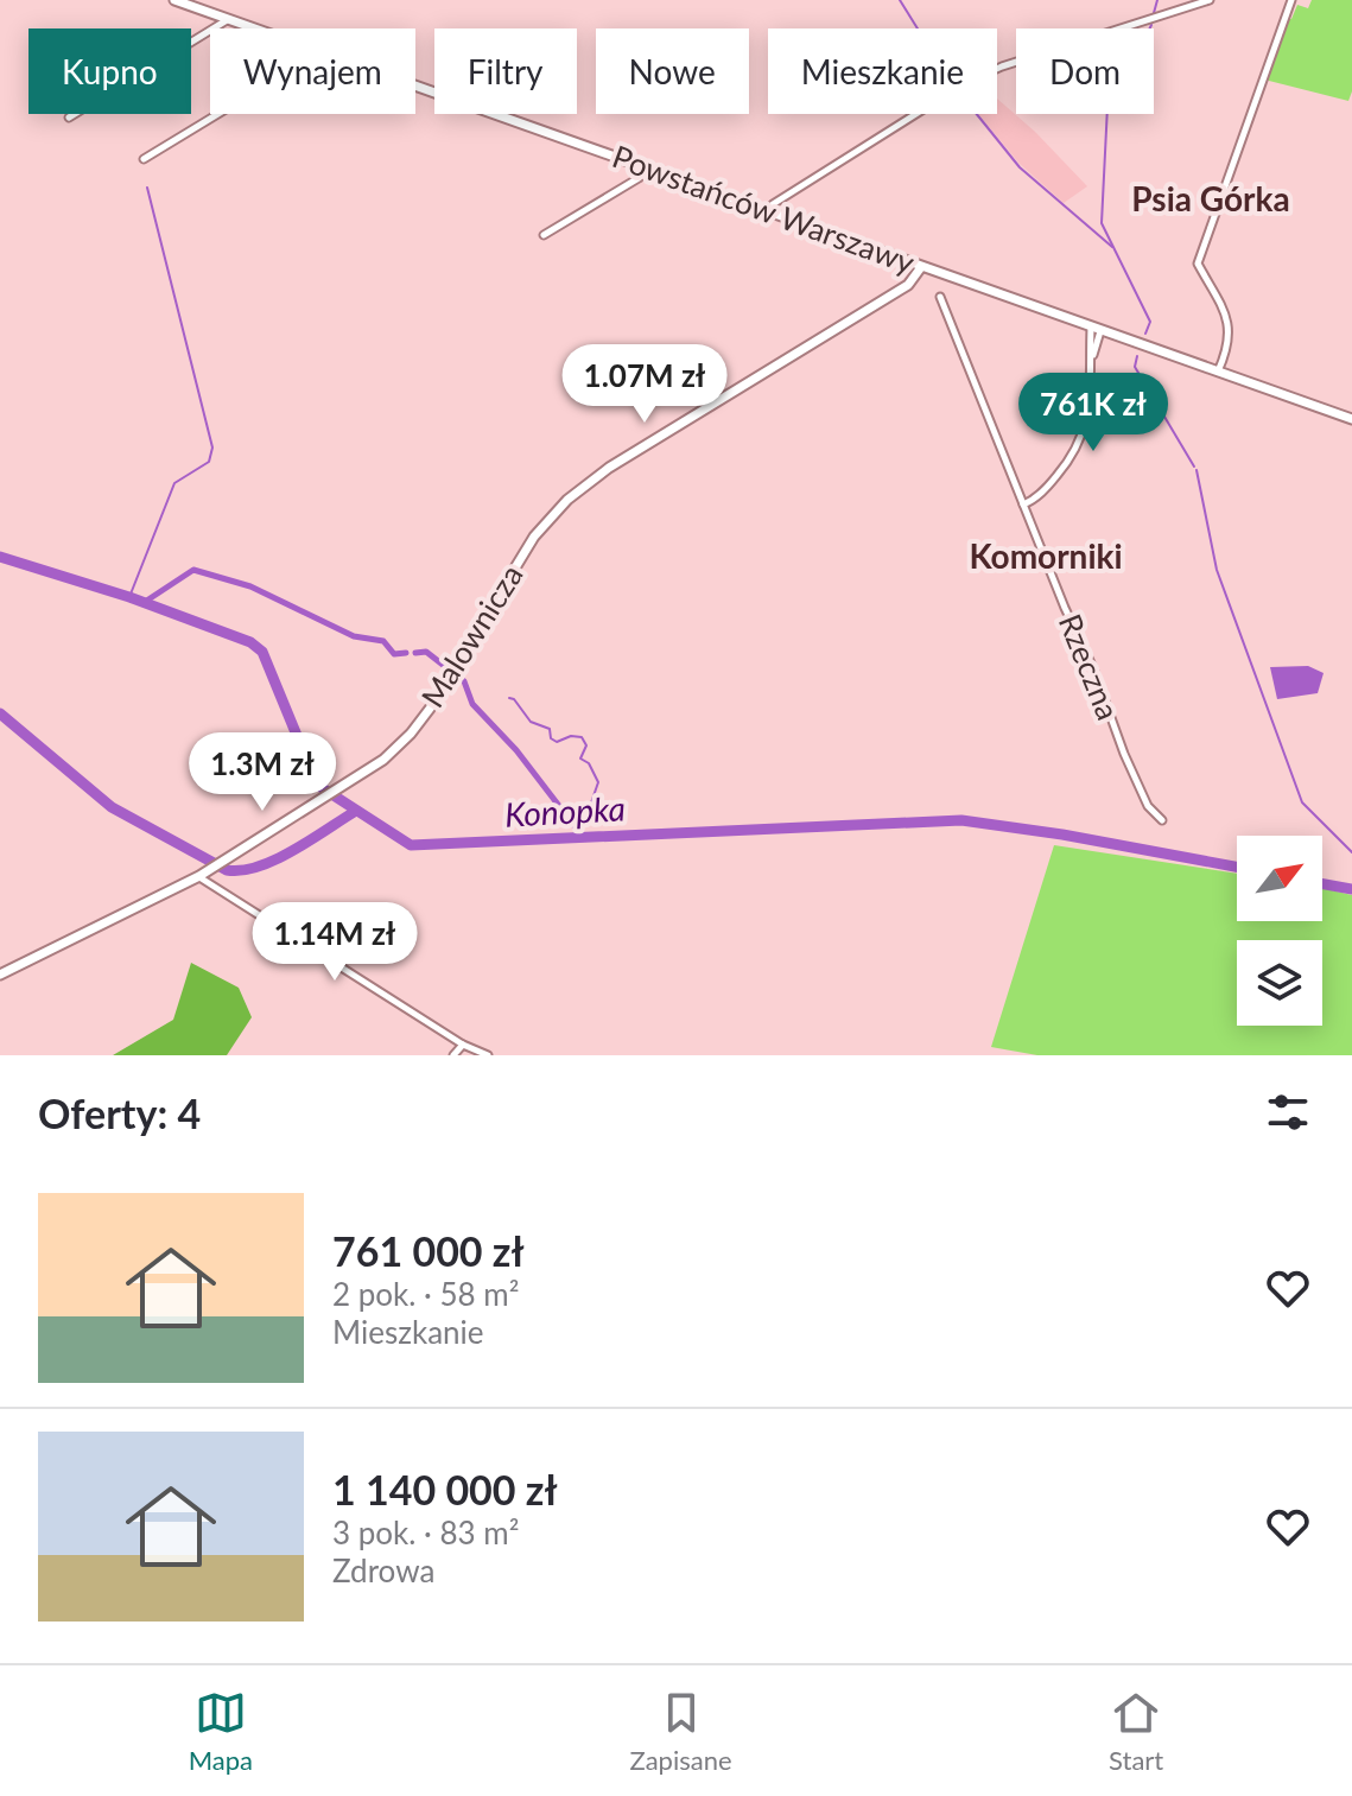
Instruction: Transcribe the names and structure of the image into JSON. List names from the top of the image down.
{
  "streets": {
    "main road": ["Powstańców Warszawy", "Malownicza"],
    "street": ["Rzeczna"]
  },
  "crossings": [
    ["Powstańców Warszawy", "Malownicza"]
  ],
  "districts": ["Psia Górka", "Komorniki"],
  "water": ["Konopka"],
  "north": "top right",
  "page": {
    "chip": [
      "Kupno",
      "Wynajem",
      "Filtry",
      "Nowe",
      "Mieszkanie",
      "Dom"
    ],
    "price": [
      "1.07M zł",
      "761K zł",
      "1.3M zł",
      "1.14M zł"
    ],
    "heading": "Oferty: 4",
    "list": [
      {
        "name": "761 000 zł",
        "note": "2 pok. · 58 m² · Mieszkanie"
      },
      {
        "name": "1 140 000 zł",
        "note": "3 pok. · 83 m² · Zdrowa"
      }
    ],
    "tabs": ["Mapa", "Zapisane", "Start"]
  }
}
